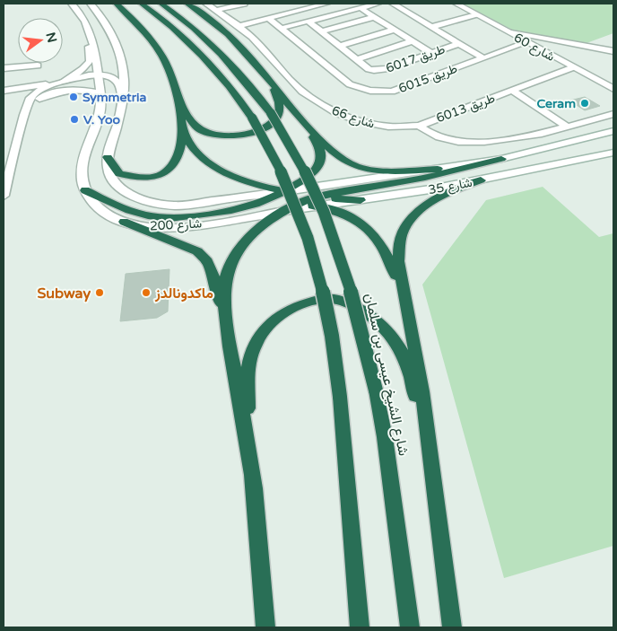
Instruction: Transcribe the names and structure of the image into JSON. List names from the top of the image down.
{
  "streets": {
    "highway": ["شارع الشيخ عيسى بن سلمان"],
    "street": [
      "شارع 60",
      "طريق 6017",
      "طريق 6015",
      "طريق 6013",
      "شارع 66",
      "شارع 35",
      "شارع 200"
    ]
  },
  "crossings": [
    ["شارع 60", "طريق 6015"],
    ["شارع 60", "طريق 6013"],
    ["طريق 6013", "شارع 66"],
    ["شارع 35", "شارع 200"]
  ],
  "places": [
    "Symmetria",
    "Ceram",
    "V. Yoo",
    "Subway",
    "ماكدونالدز"
  ],
  "north": "right"
}
